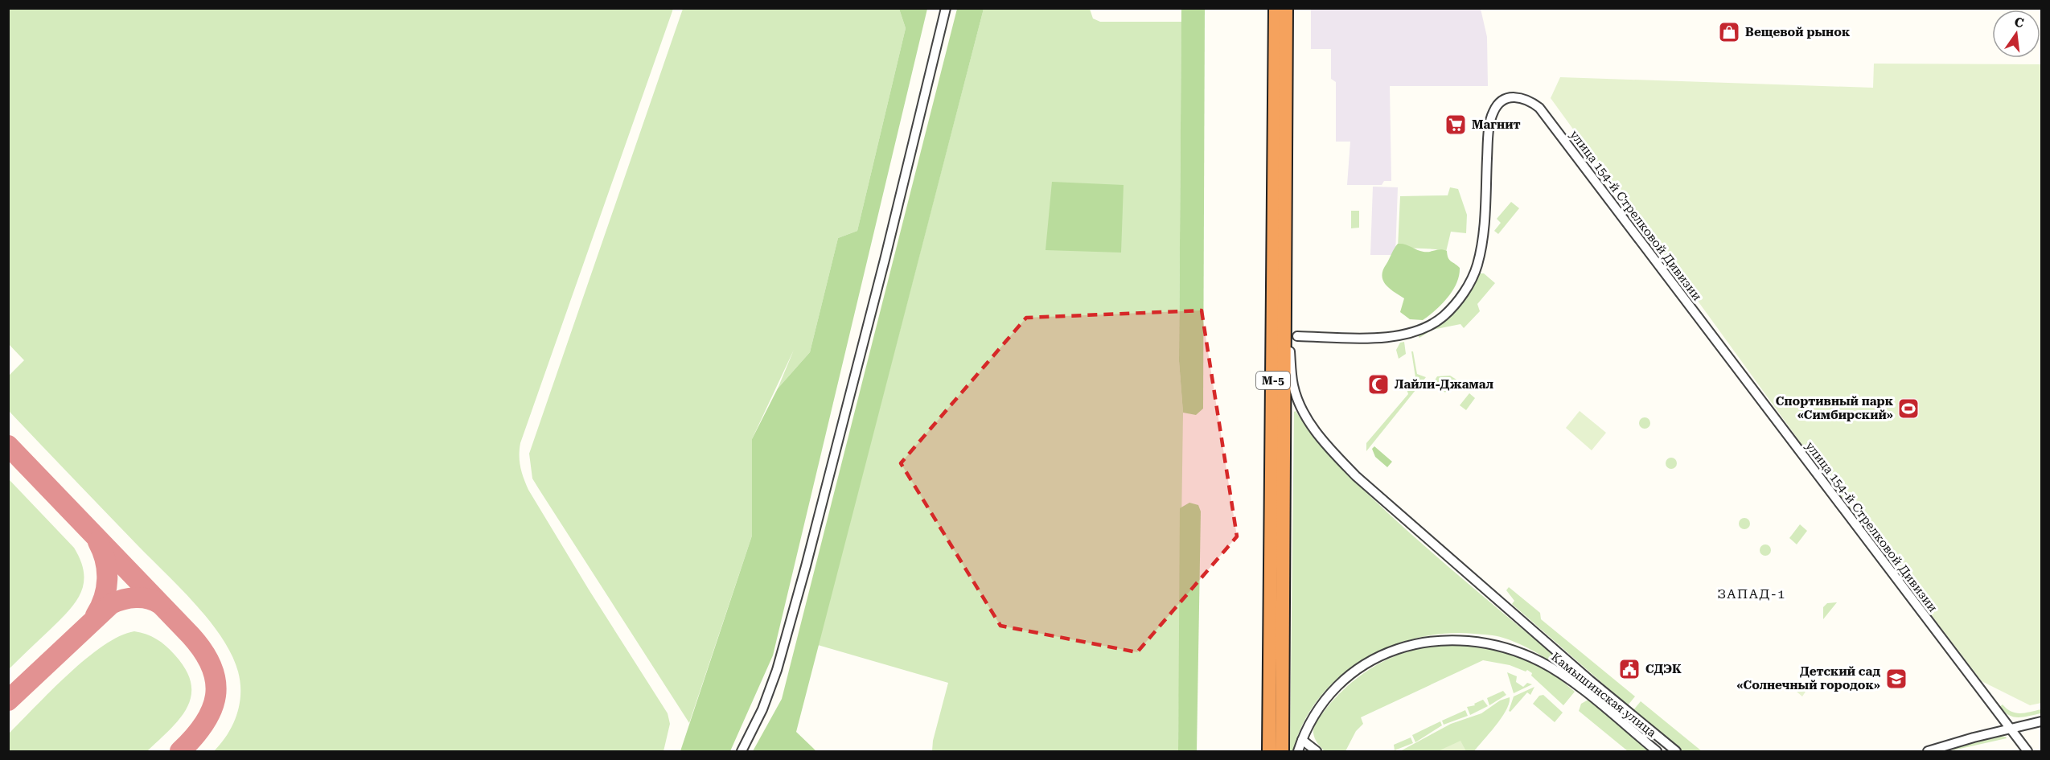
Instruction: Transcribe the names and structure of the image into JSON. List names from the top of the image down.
{
  "streets": {
    "highway": ["М-5"],
    "street": ["улица 154-й Стрелковой Дивизии", "Камышинская улица"]
  },
  "crossings": [
    ["М-5", "Камышинская улица"]
  ],
  "districts": ["ЗАПАД-1"],
  "places": {
    "shop": ["Вещевой рынок"],
    "supermarket": ["Магнит"],
    "mosque": ["Лайли-Джамал"],
    "sports": ["Спортивный парк «Симбирский»"],
    "public building": ["СДЭК"],
    "school or university": ["Детский сад «Солнечный городок»"]
  },
  "north": "top"
}
